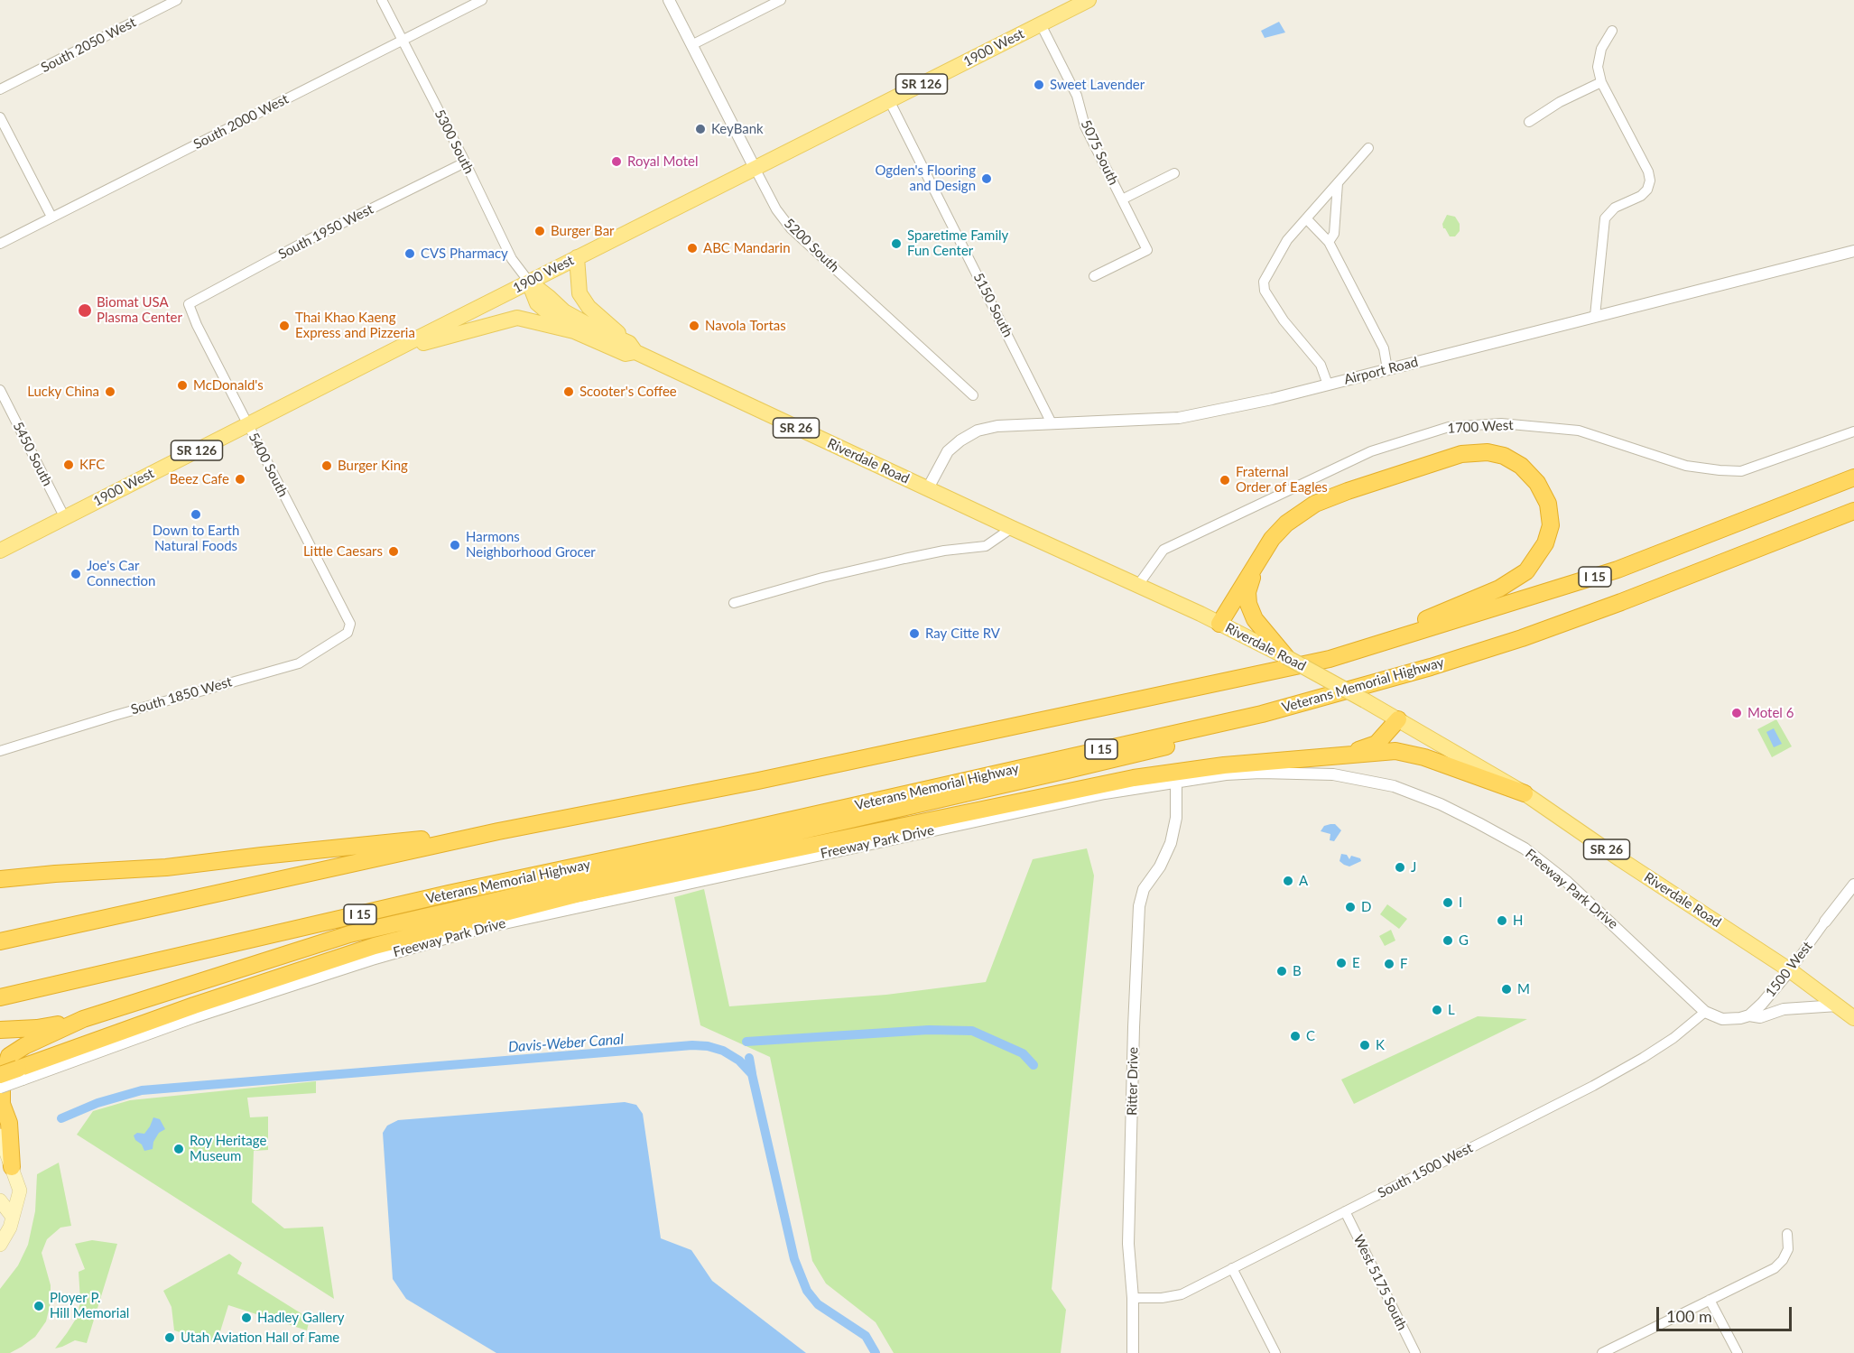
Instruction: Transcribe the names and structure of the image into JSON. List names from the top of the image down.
{
  "streets": {
    "highway": ["I 15", "Veterans Memorial Highway"],
    "main road": [
      "1900 West",
      "SR 126",
      "SR 26",
      "Riverdale Road"
    ],
    "street": [
      "South 2050 West",
      "South 2000 West",
      "5300 South",
      "5075 South",
      "South 1950 West",
      "5200 South",
      "5150 South",
      "Airport Road",
      "1700 West",
      "5450 South",
      "5400 South",
      "South 1850 West",
      "Freeway Park Drive",
      "1500 West",
      "Ritter Drive",
      "South 1500 West",
      "West 5175 South"
    ]
  },
  "crossings": [
    ["1900 West", "5300 South"],
    ["1900 West", "5075 South"],
    ["1900 West", "5200 South"],
    ["1900 West", "5150 South"],
    ["1900 West", "5450 South"],
    ["1900 West", "Riverdale Road"],
    ["1900 West", "5400 South"],
    ["South 2000 West", "5300 South"],
    ["5300 South", "South 1950 West"],
    ["5300 South", "Riverdale Road"],
    ["South 1950 West", "5400 South"],
    ["5150 South", "Airport Road"],
    ["Airport Road", "Riverdale Road"],
    ["1700 West", "Riverdale Road"],
    ["Riverdale Road", "1500 West"],
    ["5400 South", "South 1850 West"],
    ["Freeway Park Drive", "Ritter Drive"],
    ["Freeway Park Drive", "South 1500 West"],
    ["Ritter Drive", "South 1500 West"],
    ["South 1500 West", "West 5175 South"]
  ],
  "water": ["Davis-Weber Canal"],
  "places": [
    "Sweet Lavender",
    "KeyBank",
    "Royal Motel",
    "Ogden's Flooring and Design",
    "Burger Bar",
    "Sparetime Family Fun Center",
    "ABC Mandarin",
    "CVS Pharmacy",
    "Biomat USA Plasma Center",
    "Thai Khao Kaeng Express and Pizzeria",
    "Navola Tortas",
    "McDonald's",
    "Lucky China",
    "Scooter's Coffee",
    "KFC",
    "Burger King",
    "Beez Cafe",
    "Fraternal Order of Eagles",
    "Down to Earth Natural Foods",
    "Harmons Neighborhood Grocer",
    "Little Caesars",
    "Joe's Car Connection",
    "Ray Citte RV",
    "Motel 6",
    "J",
    "A",
    "I",
    "D",
    "H",
    "G",
    "E",
    "F",
    "B",
    "M",
    "L",
    "C",
    "K",
    "Roy Heritage Museum",
    "Ployer P. Hill Memorial",
    "Hadley Gallery",
    "Utah Aviation Hall of Fame"
  ],
  "scale_bar": "100 m"
}
